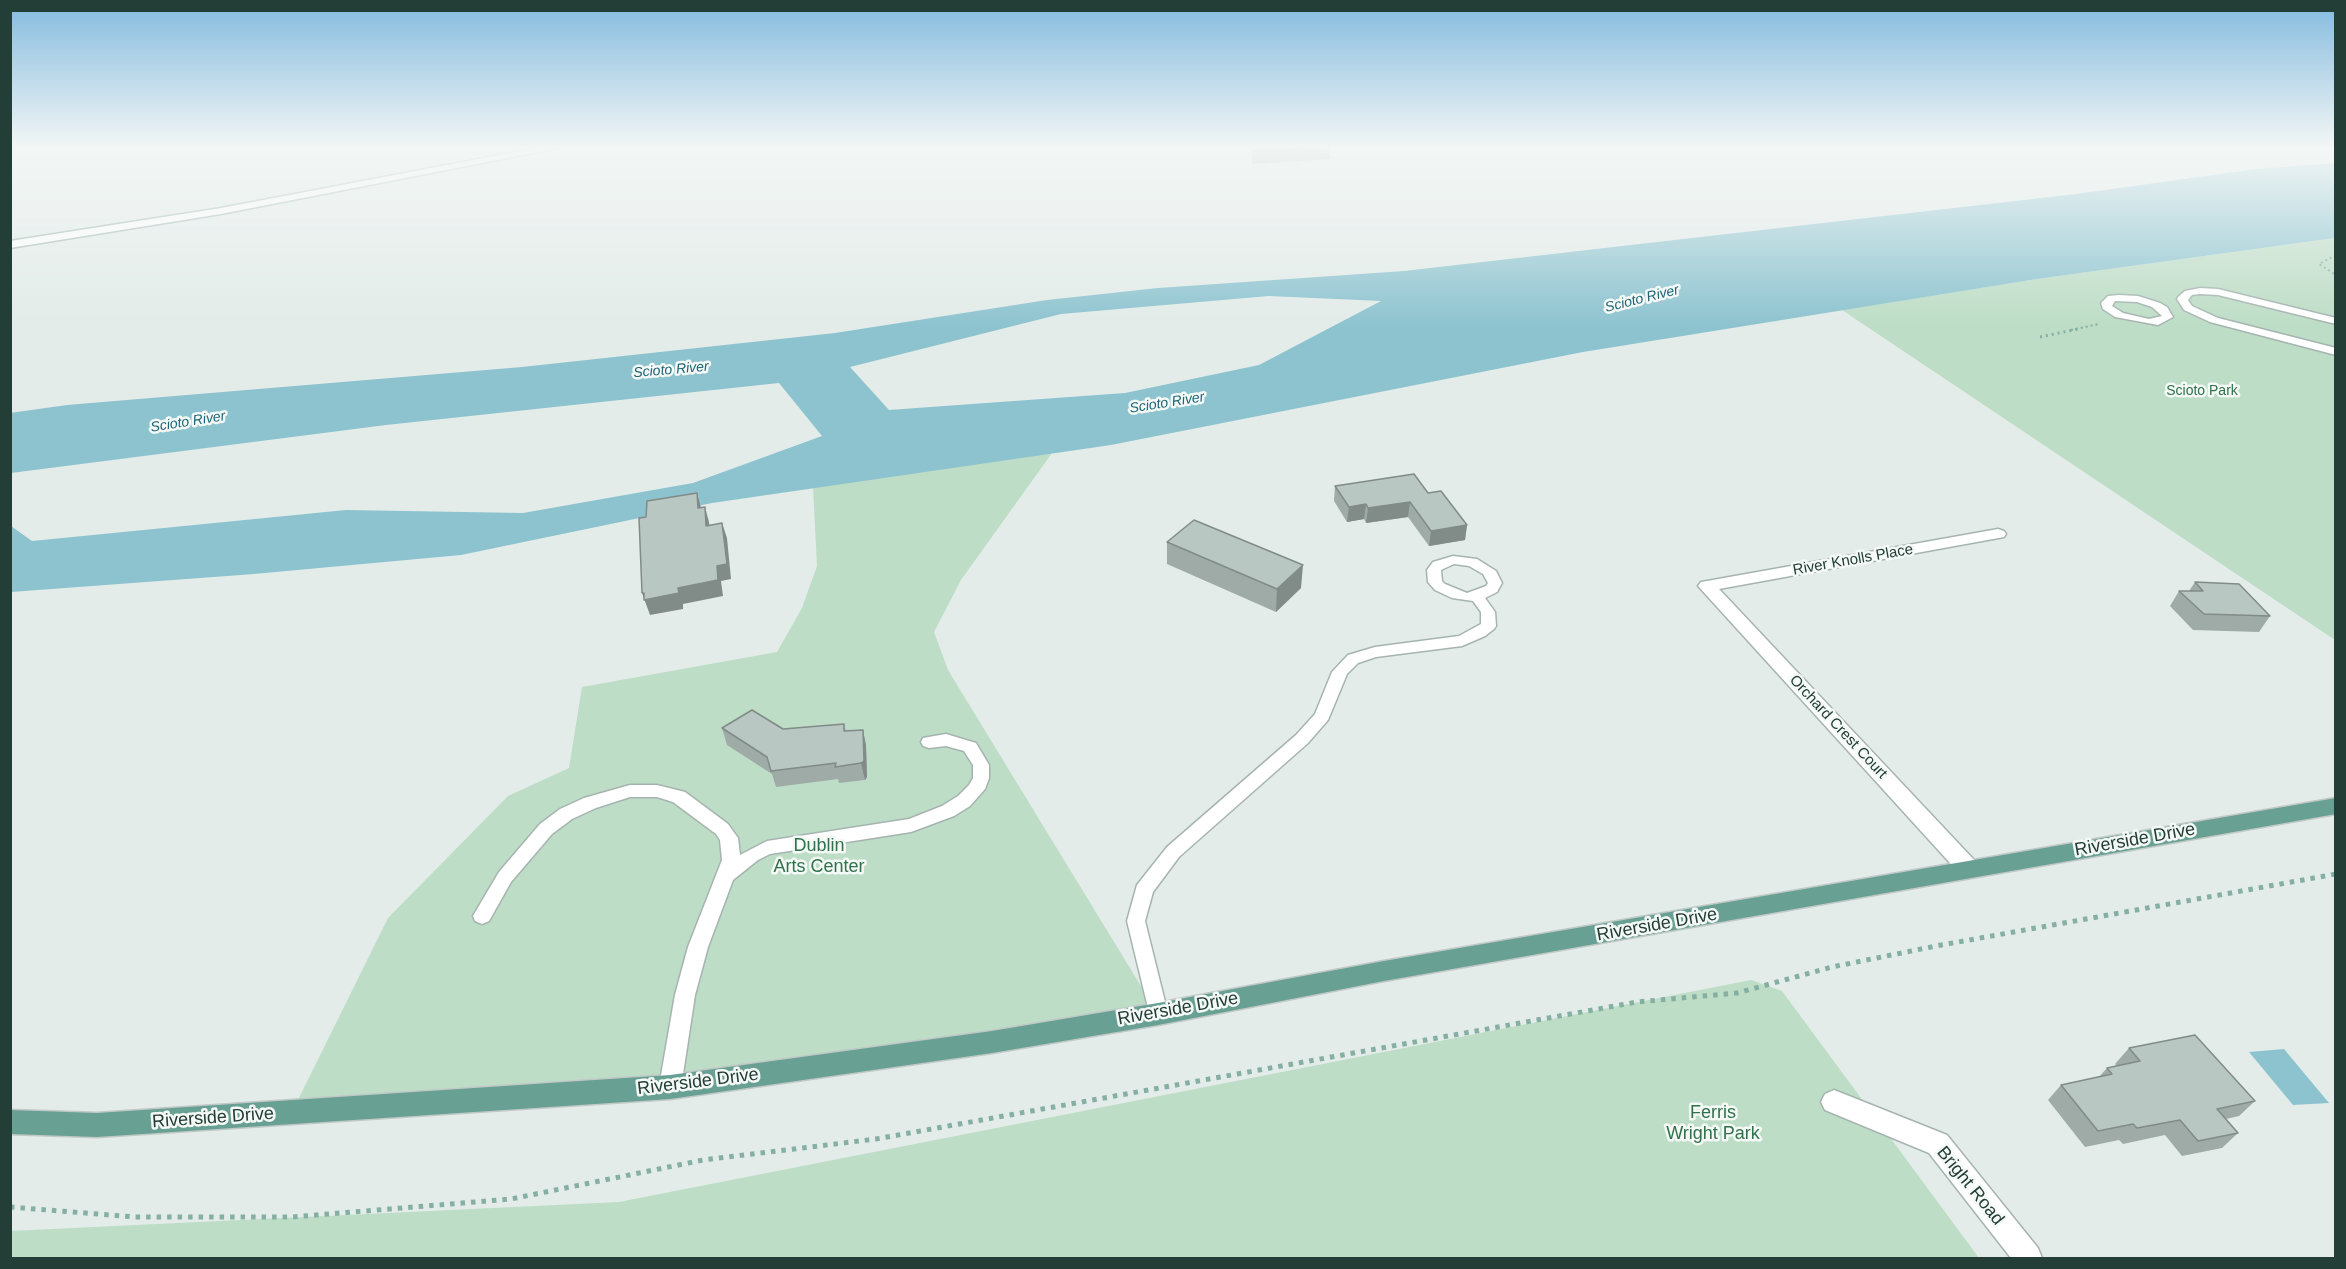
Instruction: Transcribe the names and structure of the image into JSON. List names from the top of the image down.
{
  "streets": {
    "main road": ["Riverside Drive"],
    "street": ["River Knolls Place", "Orchard Crest Court", "Bright Road"]
  },
  "crossings": [
    ["River Knolls Place", "Orchard Crest Court"],
    ["Orchard Crest Court", "Riverside Drive"]
  ],
  "water": ["Scioto River"],
  "parks": ["Scioto Park", "Dublin Arts Center", "Ferris Wright Park"]
}
